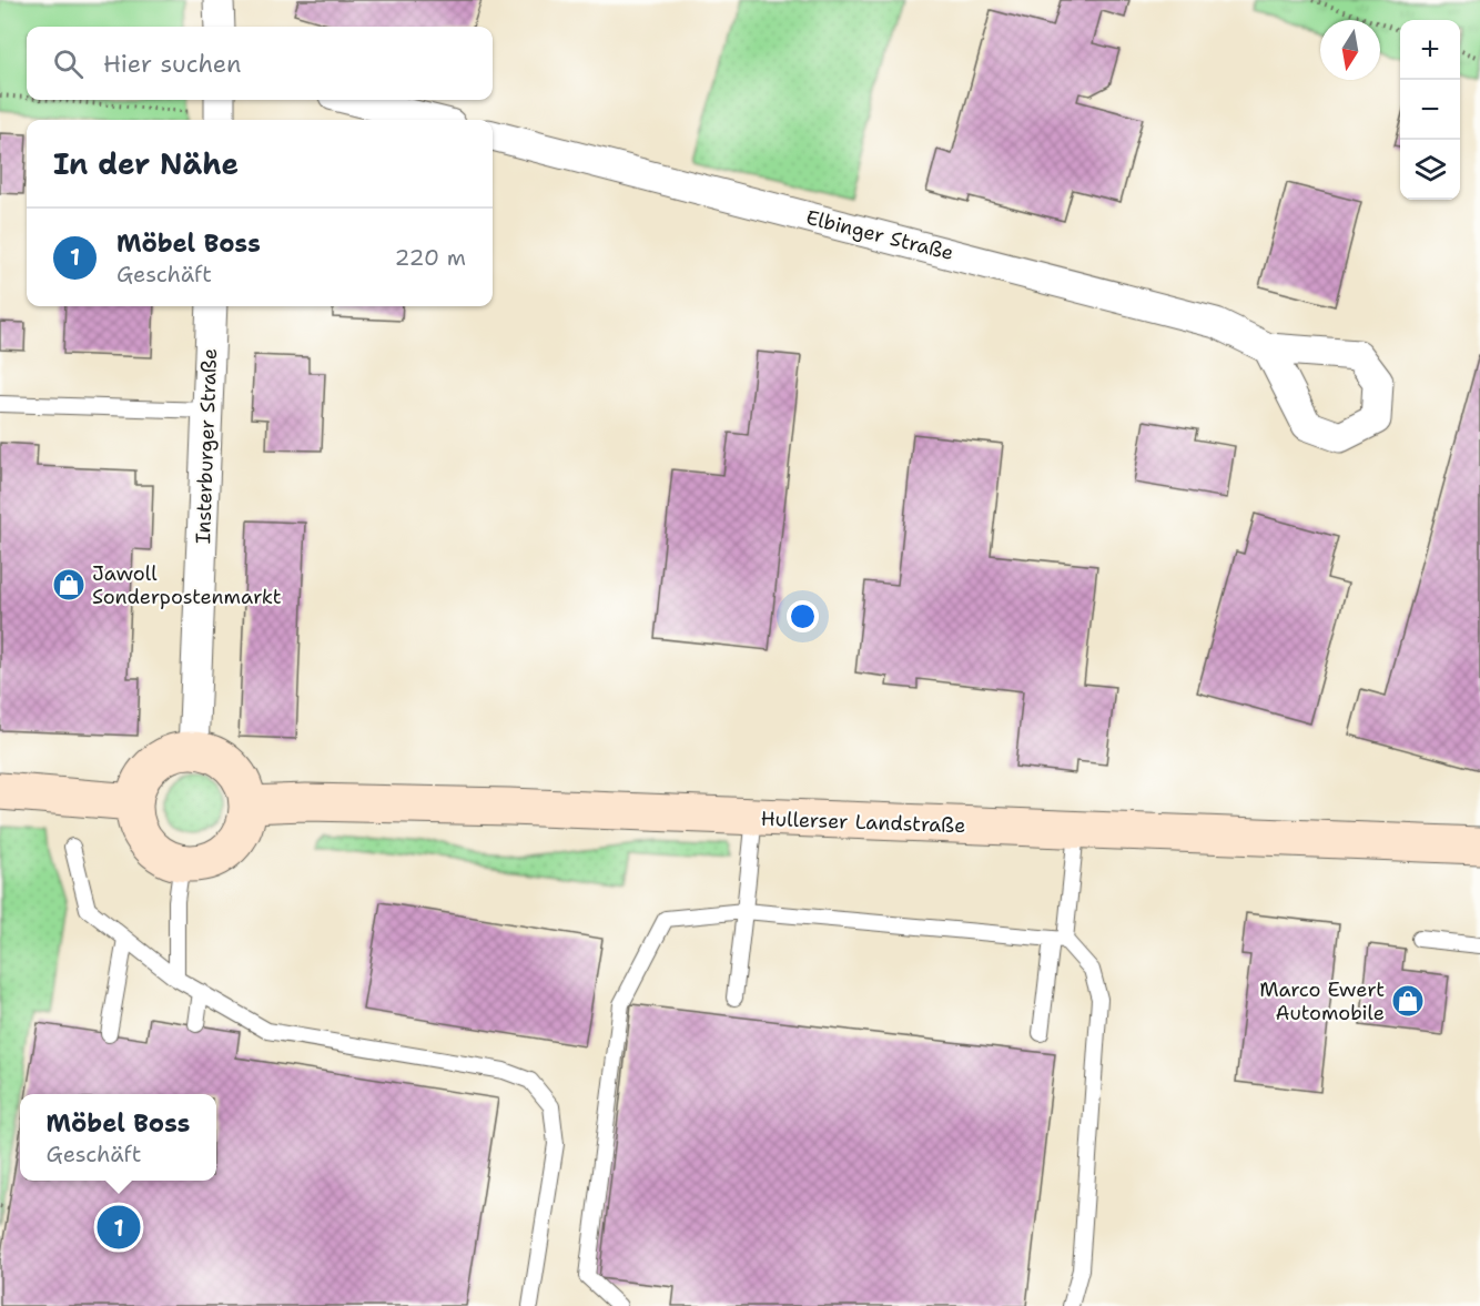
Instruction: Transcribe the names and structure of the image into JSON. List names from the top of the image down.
{
  "streets": {
    "street": ["Elbinger Straße", "Insterburger Straße", "Hullerser Landstraße"]
  },
  "crossings": [
    ["Insterburger Straße", "Hullerser Landstraße"]
  ],
  "places": {
    "shop": ["Jawoll Sonderpostenmarkt", "Marco Ewert Automobile"]
  },
  "north": "bottom",
  "page": {
    "map_buttons": ["+", "−"],
    "search": "Hier suchen",
    "heading": "In der Nähe",
    "list": [
      {
        "mark": "1",
        "name": "Möbel Boss",
        "note": "Geschäft",
        "value": "220 m"
      }
    ],
    "popup": ["Möbel Boss", "Geschäft"],
    "pins": "1"
  }
}
